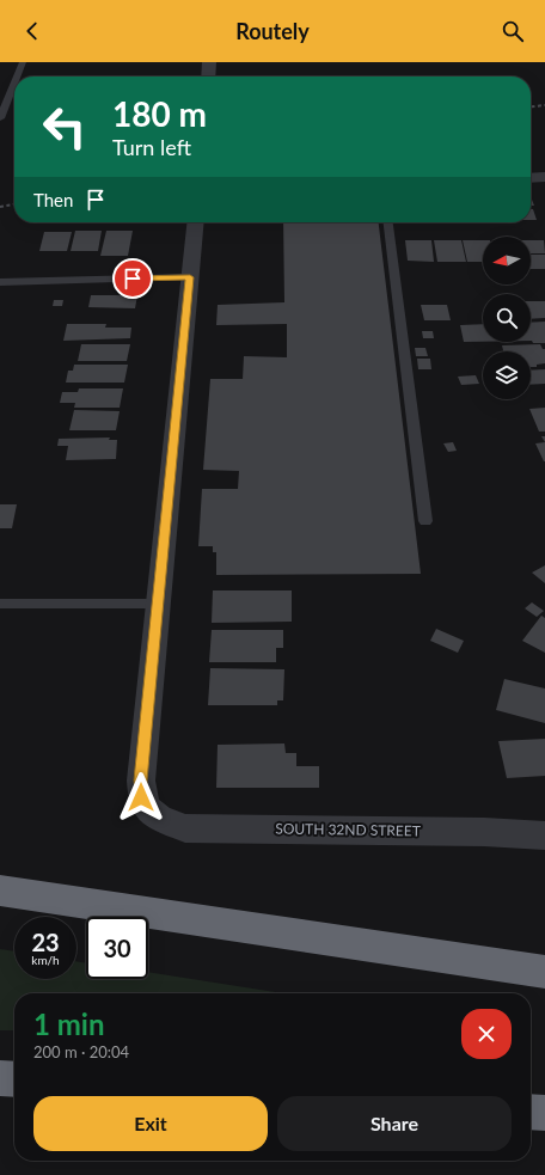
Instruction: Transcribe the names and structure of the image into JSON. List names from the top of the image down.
{
  "streets": {
    "street": ["SOUTH 32ND STREET"]
  },
  "north": "left",
  "page": {
    "header": "Routely",
    "turn": ["180 m", "Turn left"],
    "then": "Then",
    "speed": "23 km/h",
    "limit": "30",
    "heading": ["1 min", "200 m · 20:04"],
    "buttons": ["Exit", "Share"]
  }
}
